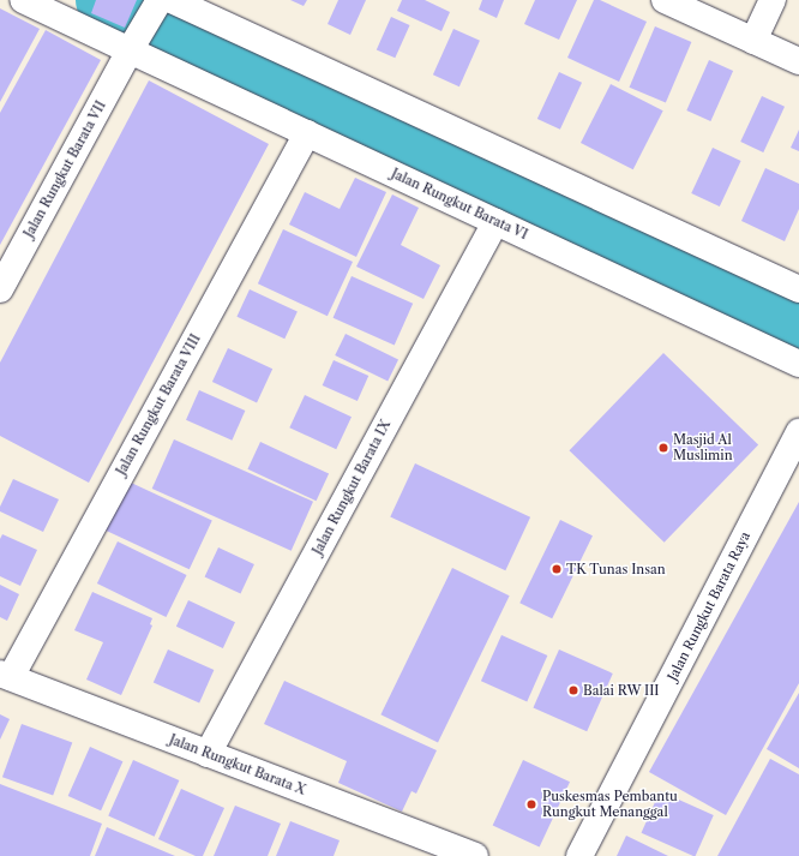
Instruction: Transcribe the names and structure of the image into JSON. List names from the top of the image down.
{
  "streets": {
    "street": [
      "Jalan Rungkut Barata VII",
      "Jalan Rungkut Barata VI",
      "Jalan Rungkut Barata VIII",
      "Jalan Rungkut Barata IX",
      "Jalan Rungkut Barata Raya",
      "Jalan Rungkut Barata X"
    ]
  },
  "crossings": [
    ["Jalan Rungkut Barata VII", "Jalan Rungkut Barata VI"],
    ["Jalan Rungkut Barata VI", "Jalan Rungkut Barata VIII"],
    ["Jalan Rungkut Barata VI", "Jalan Rungkut Barata IX"],
    ["Jalan Rungkut Barata VIII", "Jalan Rungkut Barata X"],
    ["Jalan Rungkut Barata IX", "Jalan Rungkut Barata X"]
  ],
  "places": [
    "Masjid Al Muslimin",
    "TK Tunas Insan",
    "Balai RW III",
    "Puskesmas Pembantu Rungkut Menanggal"
  ]
}
